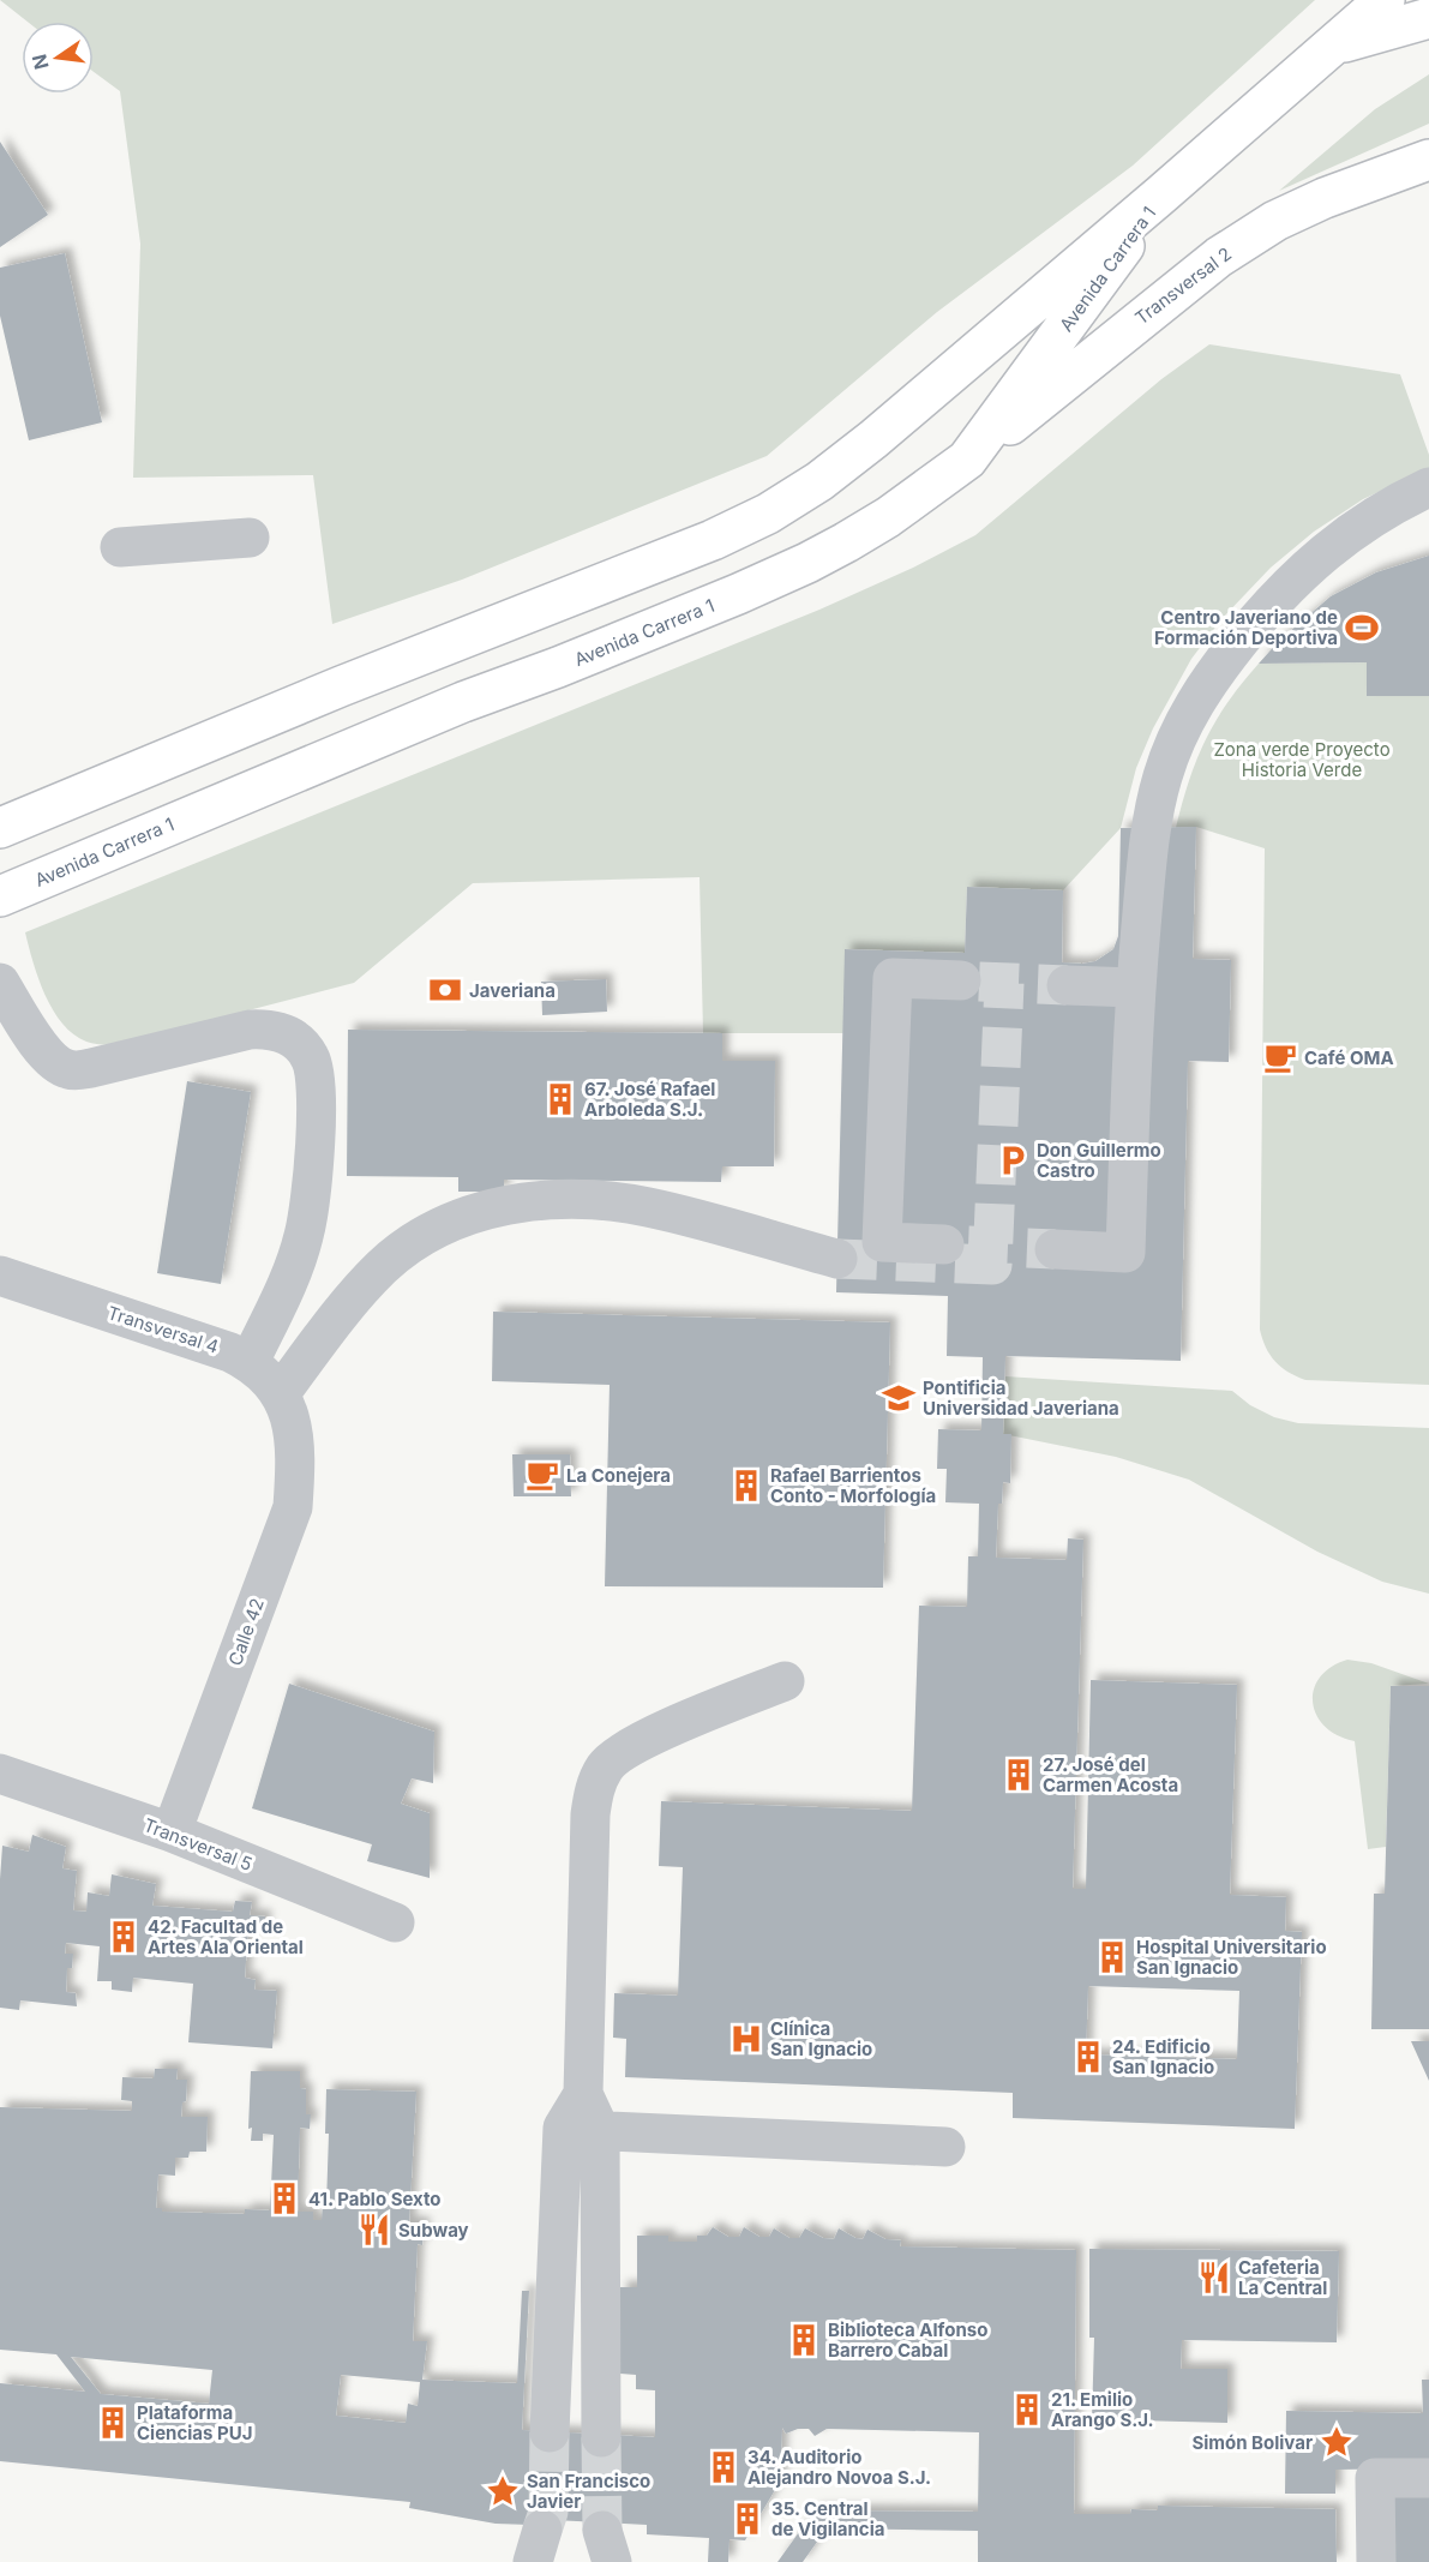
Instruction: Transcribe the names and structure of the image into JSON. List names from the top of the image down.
{
  "streets": {
    "main road": ["Avenida Carrera 1", "Transversal 2"],
    "street": ["Transversal 4", "Calle 42", "Transversal 5"]
  },
  "crossings": [
    ["Avenida Carrera 1", "Transversal 2"],
    ["Transversal 4", "Calle 42"],
    ["Calle 42", "Transversal 5"]
  ],
  "parks": ["Zona verde Proyecto Historia Verde"],
  "places": {
    "sports": ["Centro Javeriano de Formación Deportiva"],
    "bank": ["Javeriana"],
    "cafe": ["Café OMA", "La Conejera"],
    "building": [
      "67. José Rafael Arboleda S.J.",
      "Rafael Barrientos Conto - Morfología",
      "27. José del Carmen Acosta",
      "42. Facultad de Artes Ala Oriental",
      "Hospital Universitario San Ignacio",
      "24. Edificio San Ignacio",
      "41. Pablo Sexto",
      "Biblioteca Alfonso Barrero Cabal",
      "21. Emilio Arango S.J.",
      "Plataforma Ciencias PUJ",
      "34. Auditorio Alejandro Novoa S.J.",
      "35. Central de Vigilancia"
    ],
    "parking": ["Don Guillermo Castro"],
    "school or university": ["Pontificia Universidad Javeriana"],
    "hospital": ["Clínica San Ignacio"],
    "restaurant": ["Subway", "Cafeteria La Central"],
    "place": ["Simón Bolivar", "San Francisco Javier"]
  },
  "north": "left"
}
